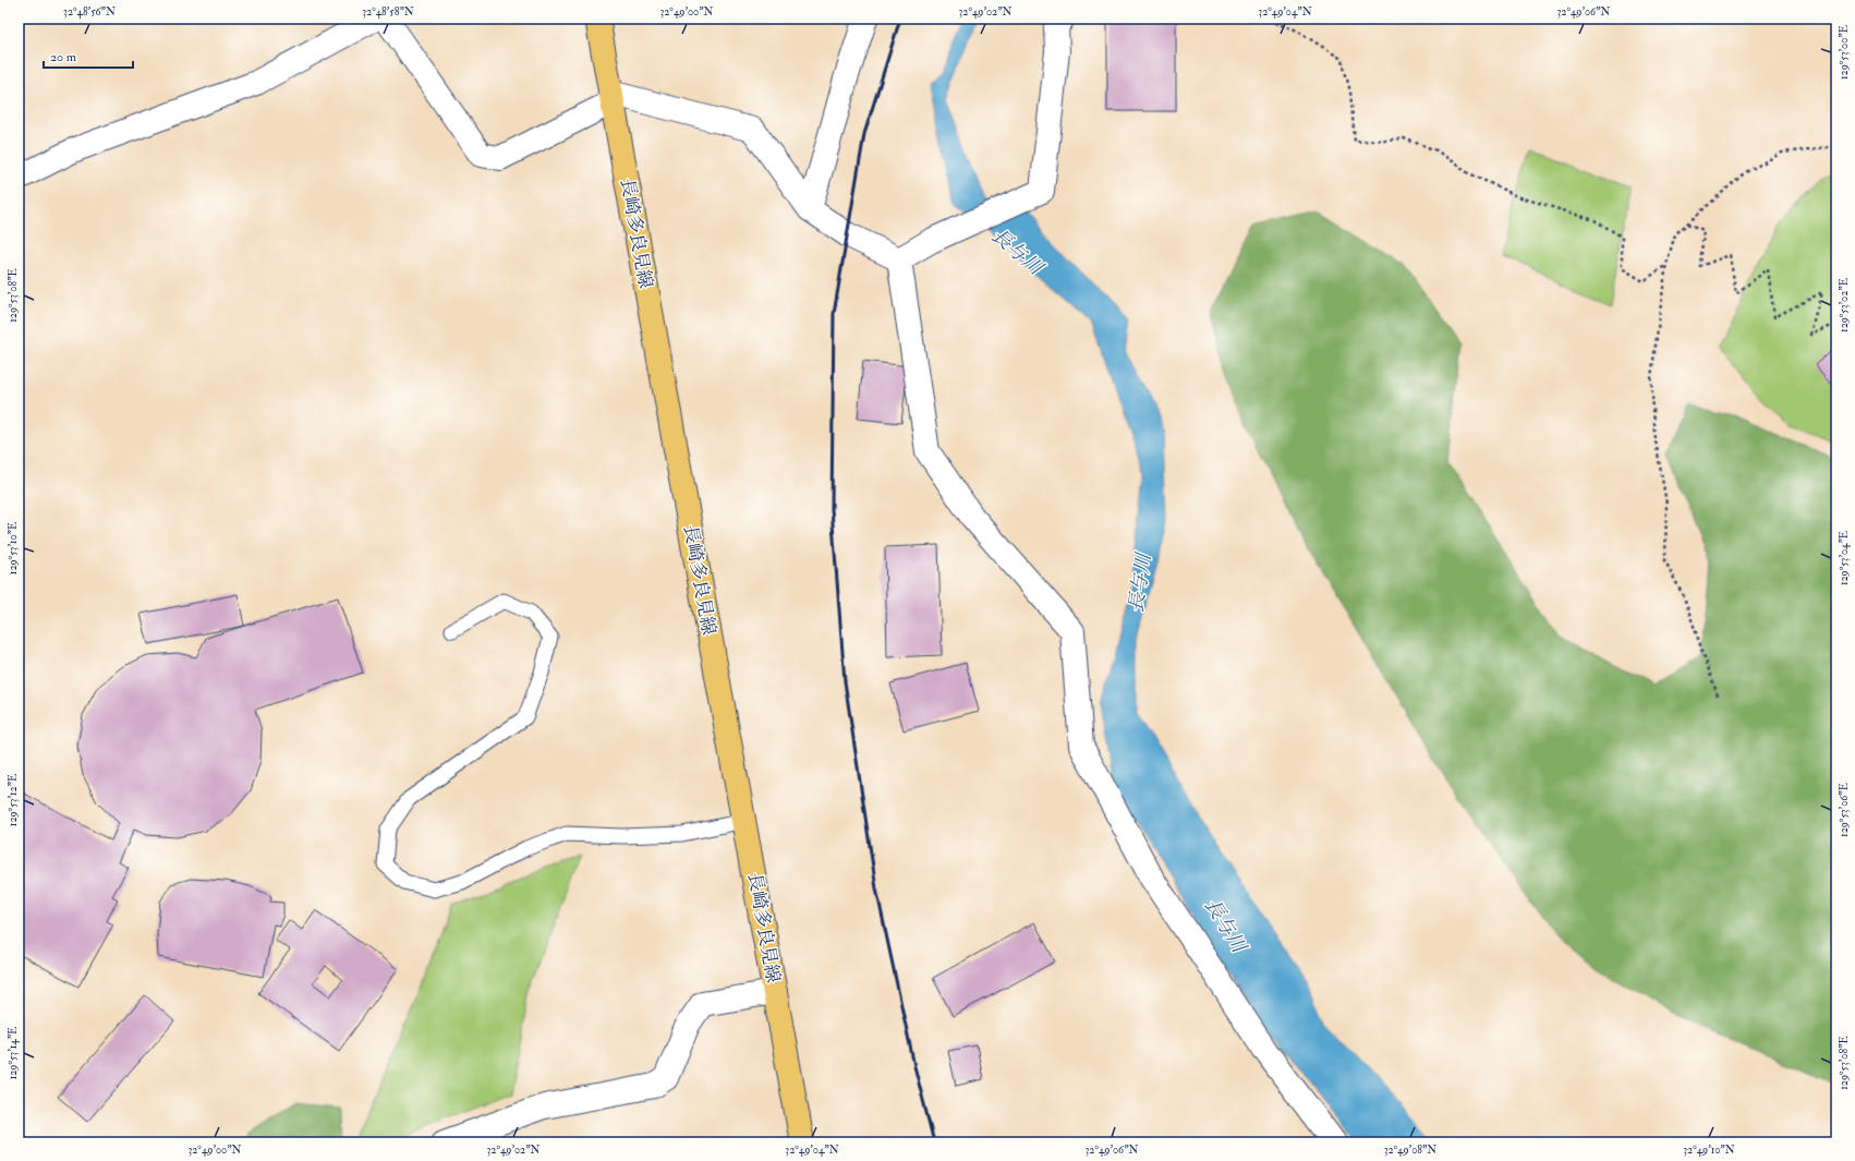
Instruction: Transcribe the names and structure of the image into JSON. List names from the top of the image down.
{
  "streets": {
    "main road": ["長崎多良見線"]
  },
  "water": ["長与川"],
  "scale_bar": "20 m",
  "coordinates": [
    "32°48'56\"N",
    "32°48'58\"N",
    "32°49'00\"N",
    "32°49'02\"N",
    "32°49'04\"N",
    "32°49'06\"N",
    "129°53'00\"E",
    "129°53'08\"E",
    "129°53'02\"E",
    "129°53'10\"E",
    "129°53'04\"E",
    "129°53'12\"E",
    "129°53'06\"E",
    "129°53'14\"E",
    "32°49'08\"N",
    "32°49'10\"N"
  ]
}
